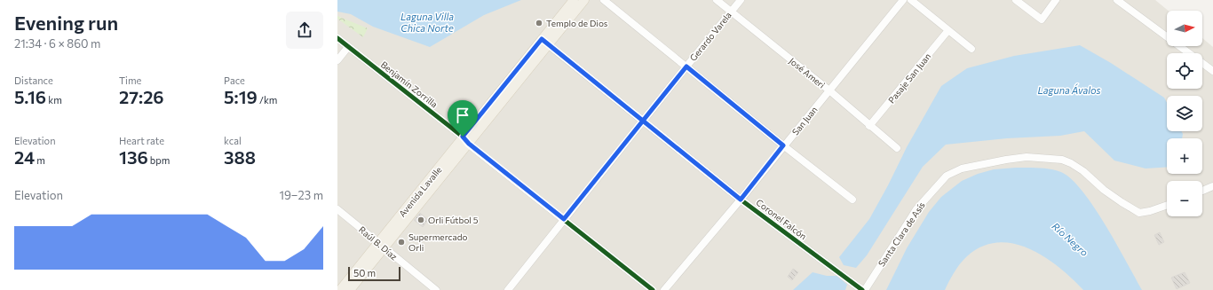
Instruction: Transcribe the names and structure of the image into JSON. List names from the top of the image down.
{
  "streets": {
    "main road": ["Avenida Lavalle"],
    "street": [
      "Gerardo Varela",
      "José Ameri",
      "Pasaje San Juan",
      "Benjamín Zorrilla",
      "San Juan",
      "Coronel Falcón",
      "Santa Clara de Asís",
      "Raúl B. Díaz"
    ]
  },
  "crossings": [
    ["Gerardo Varela", "José Ameri"],
    ["Gerardo Varela", "Benjamín Zorrilla"],
    ["Gerardo Varela", "Coronel Falcón"],
    ["José Ameri", "Pasaje San Juan"],
    ["José Ameri", "San Juan"],
    ["Benjamín Zorrilla", "Avenida Lavalle"],
    ["San Juan", "Coronel Falcón"],
    ["Avenida Lavalle", "Coronel Falcón"],
    ["Avenida Lavalle", "Raúl B. Díaz"],
    ["Coronel Falcón", "Santa Clara de Asís"]
  ],
  "water": ["Laguna Villa Chica Norte", "Laguna Ávalos", "Río Negro"],
  "places": ["Templo de Dios", "Orli Fútbol 5", "Supermercado Orli"],
  "scale_bar": "50 m",
  "north": "right",
  "page": {
    "heading": ["Evening run", "21:34 · 6 × 860 m"],
    "map_buttons": ["+", "−"],
    "stats": [
      ["Distance", "5.16 km"],
      ["Time", "27:26"],
      ["Pace", "5:19 /km"],
      ["Elevation", "24 m"],
      ["Heart rate", "136 bpm"],
      ["kcal", "388"]
    ],
    "chart": ["Elevation", "19–23 m"],
    "scale": "50 m"
  }
}
